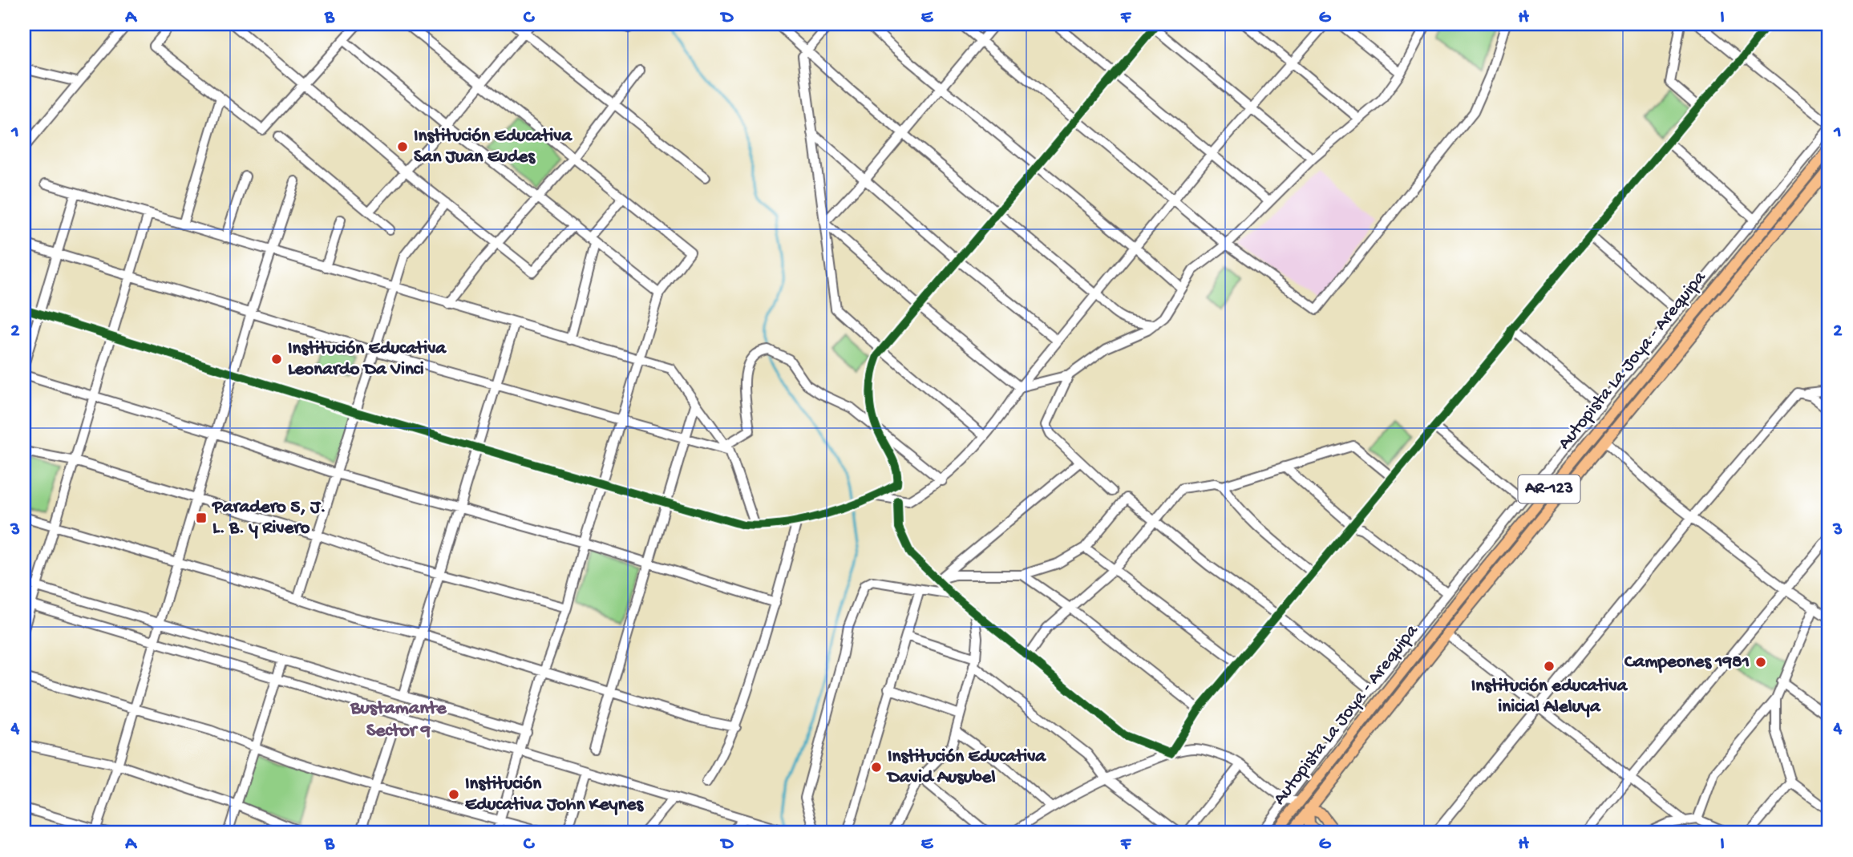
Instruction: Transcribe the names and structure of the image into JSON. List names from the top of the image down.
{
  "streets": {
    "main road": ["Autopista La Joya - Arequipa", "AR-123"]
  },
  "districts": ["Bustamante Sector 9"],
  "places": {
    "other": [
      "Institución Educativa San Juan Eudes",
      "Institución Educativa Leonardo Da Vinci",
      "Campeones 1981",
      "Institución educativa inicial Aleluya",
      "Institución Educativa David Ausubel",
      "Institución Educativa John Keynes"
    ],
    "transit": ["Paradero 5, J. L. B. y Rivero"]
  },
  "grid": {
    "columns": [
      "A",
      "B",
      "C",
      "D",
      "E",
      "F",
      "G",
      "H",
      "I"
    ],
    "rows": [
      "1",
      "2",
      "3",
      "4"
    ]
  }
}
